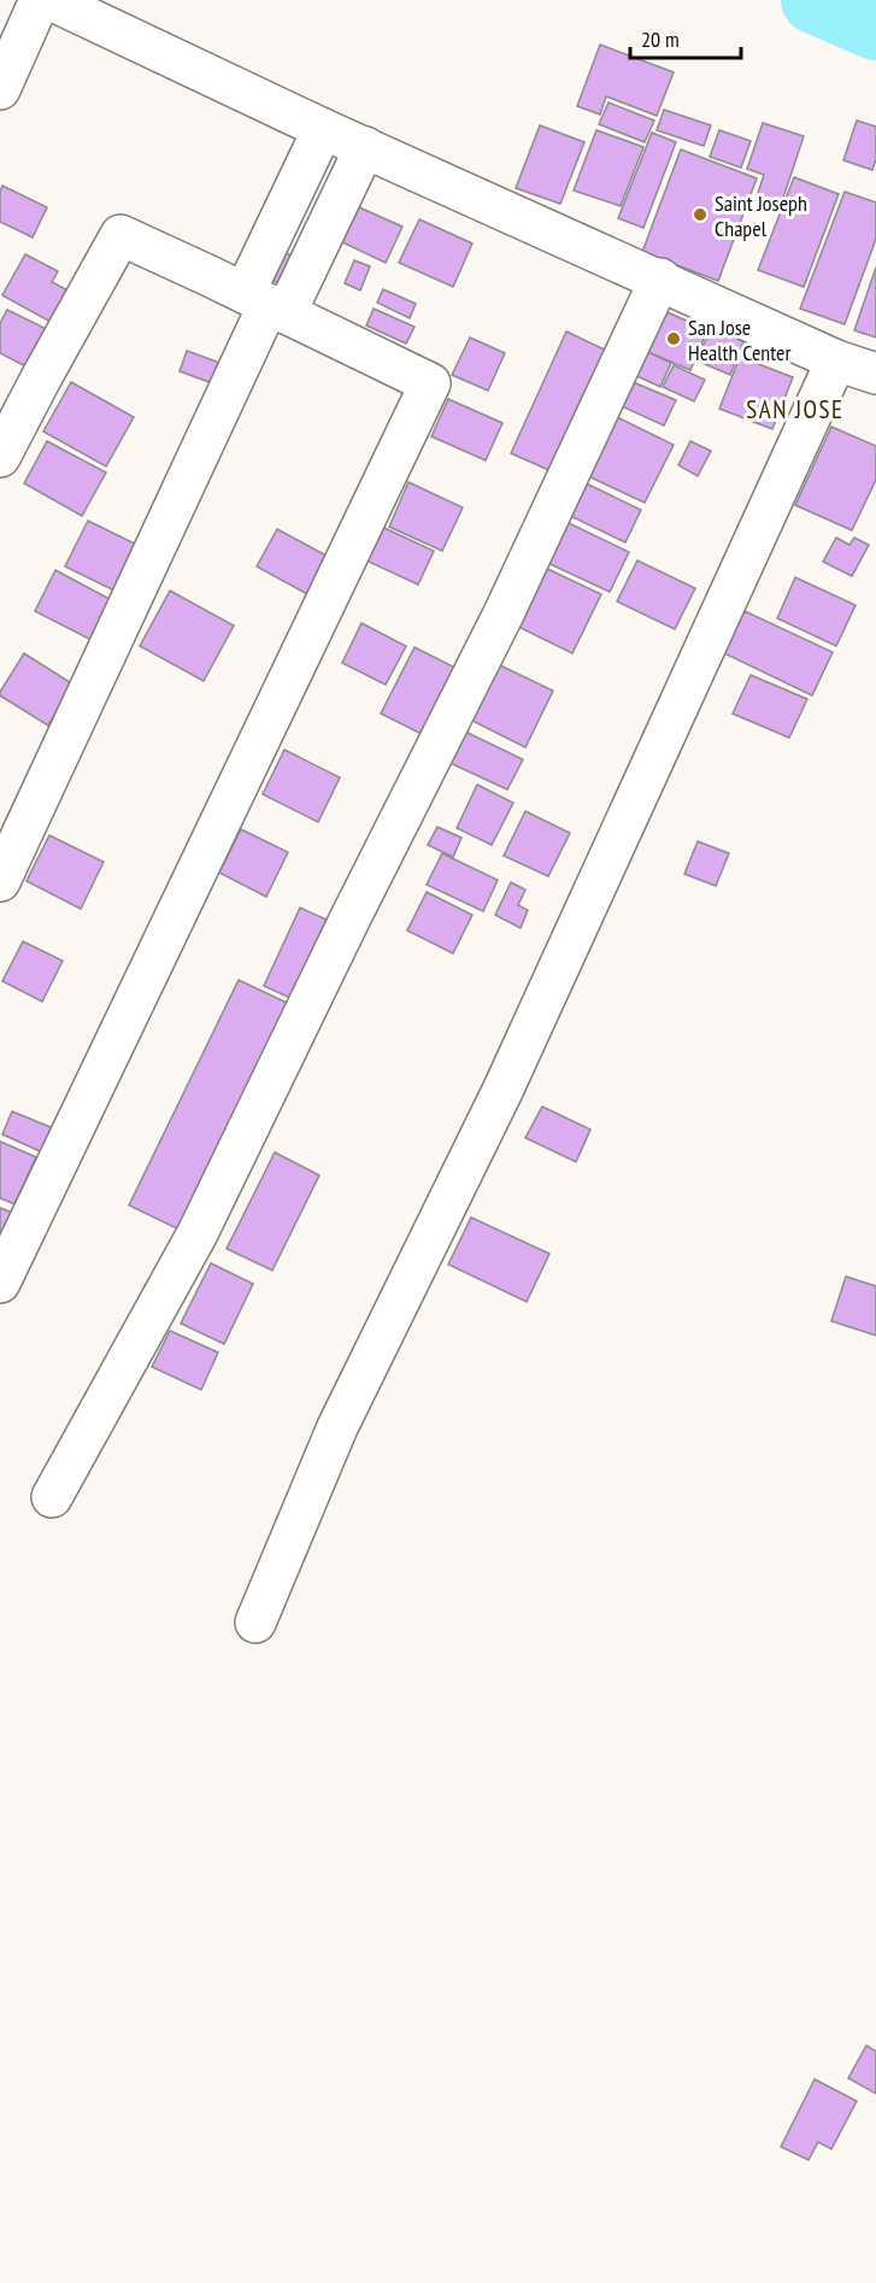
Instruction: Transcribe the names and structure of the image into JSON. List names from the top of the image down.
{
  "districts": ["SAN JOSE"],
  "places": ["Saint Joseph Chapel", "San Jose Health Center"],
  "scale_bar": "20 m"
}
